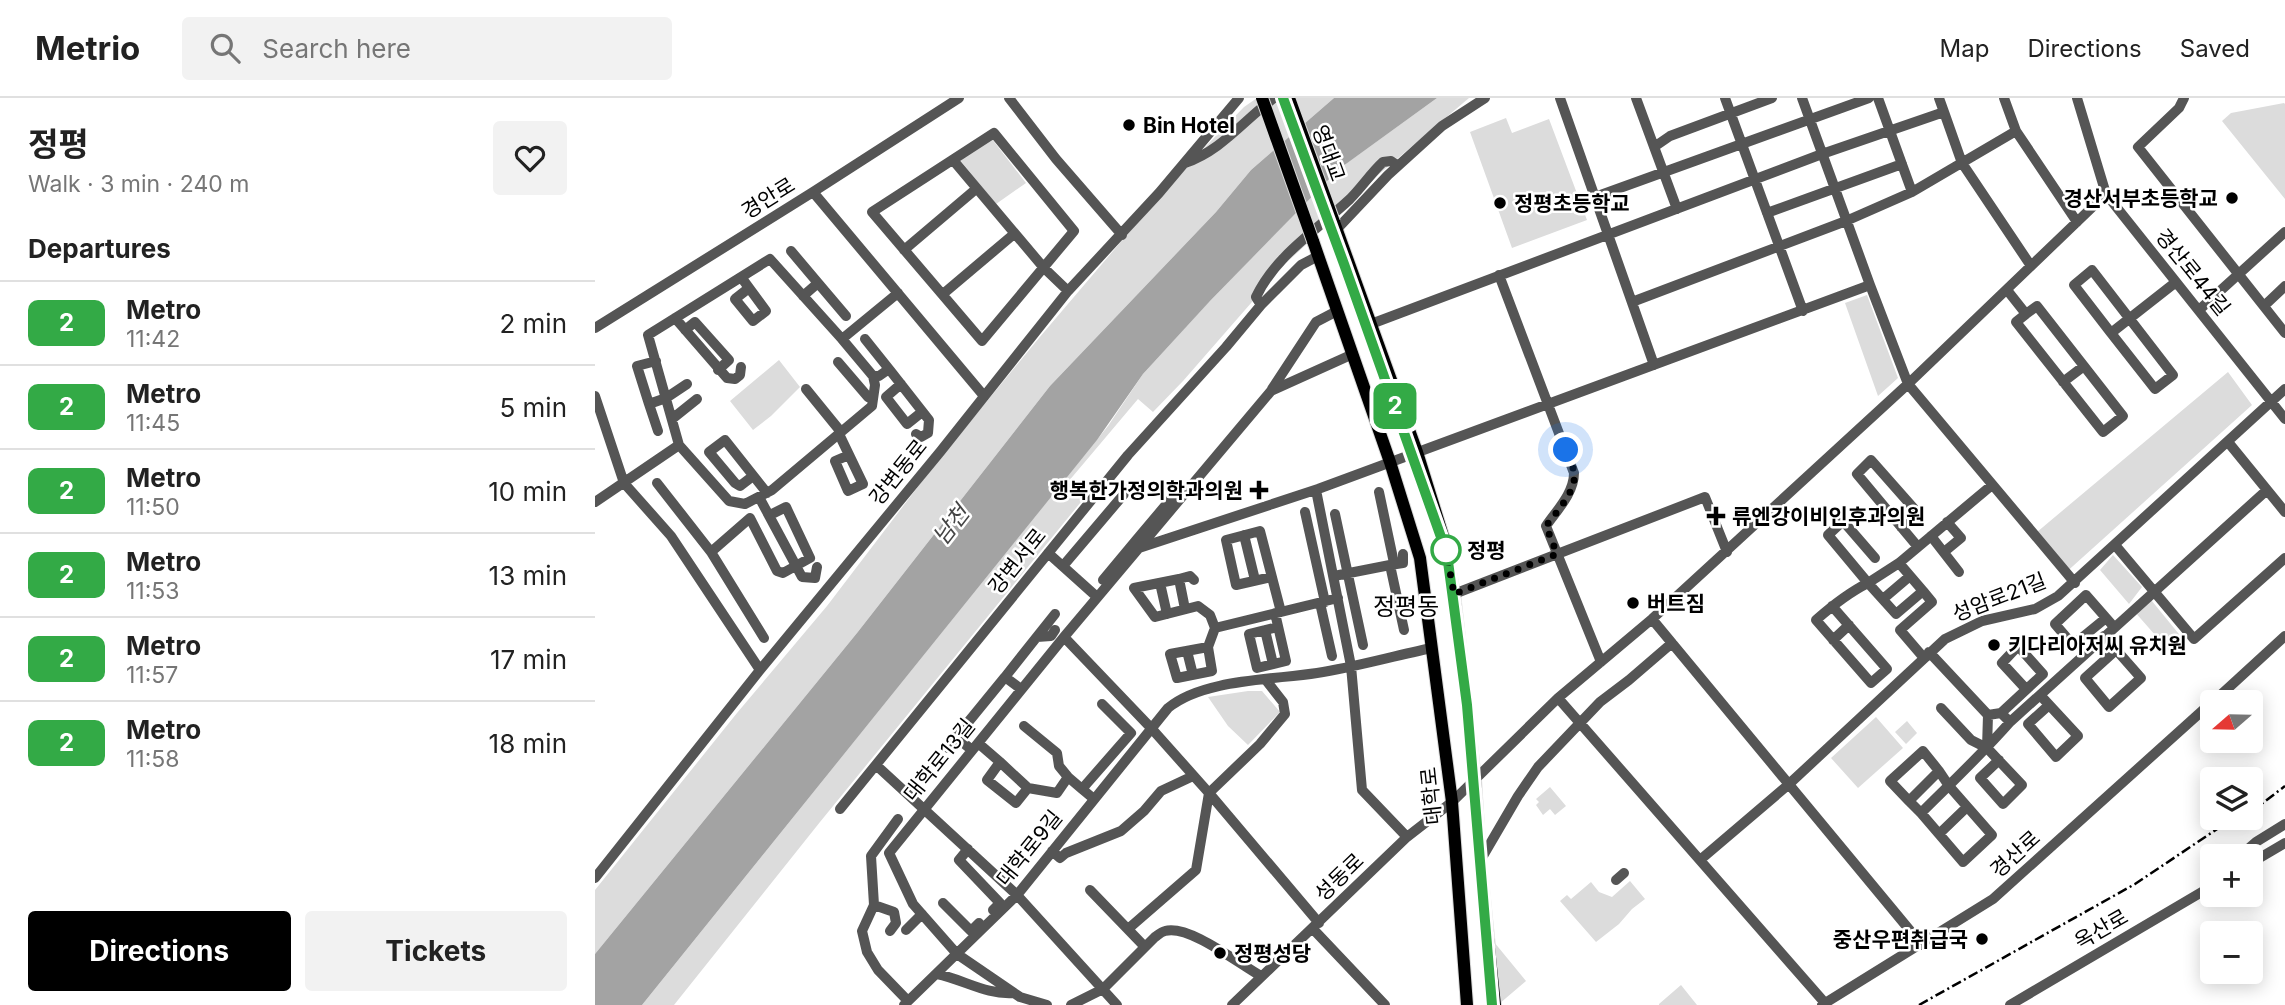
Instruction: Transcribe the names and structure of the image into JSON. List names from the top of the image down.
{
  "streets": {
    "main road": ["영대교", "대학로"],
    "street": [
      "경안로",
      "경산로44길",
      "강변동로",
      "강변서로",
      "성암로21길",
      "대학로13길",
      "대학로9길",
      "경산로",
      "성동로",
      "옥산로"
    ]
  },
  "crossings": [
    ["영대교", "대학로"],
    ["경산로44길", "성암로21길"],
    ["경산로44길", "성동로"],
    ["강변서로", "대학로"],
    ["대학로13길", "대학로9길"],
    ["대학로", "대학로9길"],
    ["대학로", "성동로"]
  ],
  "districts": ["정평동"],
  "water": ["남천"],
  "places": {
    "other": [
      "Bin Hotel",
      "경산서부초등학교",
      "정평초등학교",
      "정평",
      "버트짐",
      "키다리아저씨 유치원",
      "중산우편취급국",
      "정평성당"
    ],
    "health": ["행복한가정의학과의원", "류엔강이비인후과의원"]
  },
  "lines": ["metro line 2"],
  "north": "left",
  "page": {
    "header": "Metrio",
    "search": "Search here",
    "nav": ["Map", "Directions", "Saved"],
    "heading": [
      ["정평", "Walk · 3 min · 240 m"],
      "Departures"
    ],
    "on_map": "2",
    "list": [
      {
        "mark": "2",
        "name": "Metro",
        "note": "11:42",
        "value": "2 min"
      },
      {
        "mark": "2",
        "name": "Metro",
        "note": "11:45",
        "value": "5 min"
      },
      {
        "mark": "2",
        "name": "Metro",
        "note": "11:50",
        "value": "10 min"
      },
      {
        "mark": "2",
        "name": "Metro",
        "note": "11:53",
        "value": "13 min"
      },
      {
        "mark": "2",
        "name": "Metro",
        "note": "11:57",
        "value": "17 min"
      },
      {
        "mark": "2",
        "name": "Metro",
        "note": "11:58",
        "value": "18 min"
      }
    ],
    "map_buttons": ["+", "−"],
    "buttons": ["Directions", "Tickets"]
  }
}
